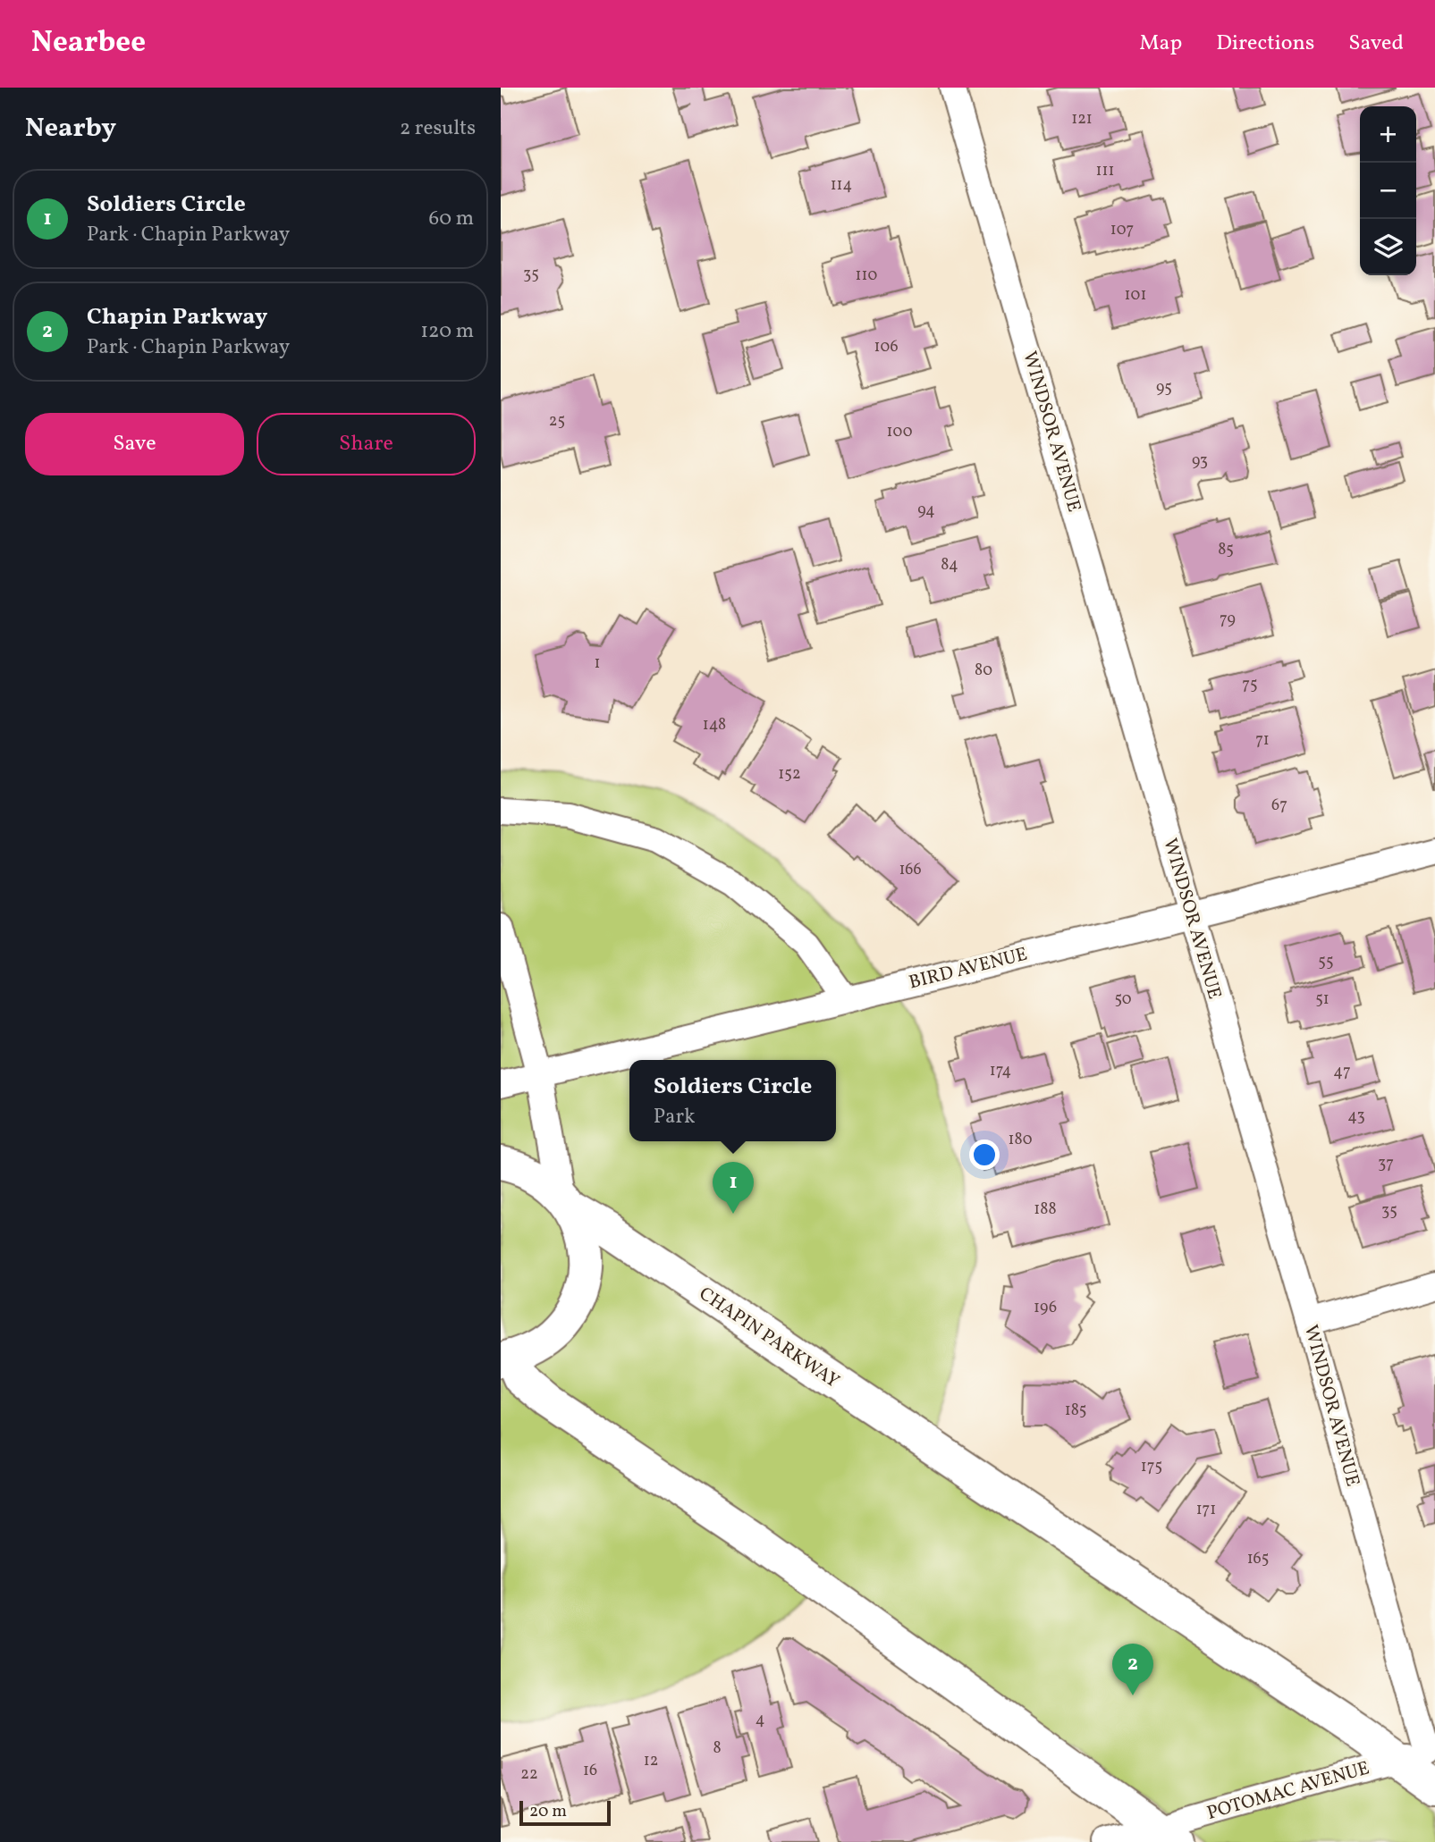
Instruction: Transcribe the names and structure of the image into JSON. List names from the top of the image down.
{
  "streets": {
    "street": [
      "WINDSOR AVENUE",
      "BIRD AVENUE",
      "CHAPIN PARKWAY",
      "POTOMAC AVENUE"
    ]
  },
  "crossings": [
    ["WINDSOR AVENUE", "BIRD AVENUE"],
    ["WINDSOR AVENUE", "CHAPIN PARKWAY"],
    ["WINDSOR AVENUE", "POTOMAC AVENUE"],
    ["CHAPIN PARKWAY", "POTOMAC AVENUE"]
  ],
  "house_numbers": [
    "121",
    "111",
    "114",
    "107",
    "35",
    "110",
    "101",
    "106",
    "95",
    "25",
    "100",
    "93",
    "94",
    "85",
    "84",
    "79",
    "1",
    "80",
    "75",
    "148",
    "71",
    "152",
    "67",
    "166",
    "55",
    "50",
    "51",
    "174",
    "47",
    "43",
    "180",
    "37",
    "188",
    "35",
    "196",
    "185",
    "175",
    "171",
    "165",
    "4",
    "8",
    "12",
    "16",
    "22"
  ],
  "scale_bar": "20 m",
  "page": {
    "header": "Nearbee",
    "nav": ["Map", "Directions", "Saved"],
    "heading": ["Nearby", "2 results"],
    "map_buttons": ["+", "−"],
    "list": [
      {
        "mark": "1",
        "name": "Soldiers Circle",
        "note": "Park · Chapin Parkway",
        "value": "60 m"
      },
      {
        "mark": "2",
        "name": "Chapin Parkway",
        "note": "Park · Chapin Parkway",
        "value": "120 m"
      }
    ],
    "buttons": ["Save", "Share"],
    "popup": ["Soldiers Circle", "Park"],
    "pins": ["1", "2"],
    "scale": "20 m"
  }
}
